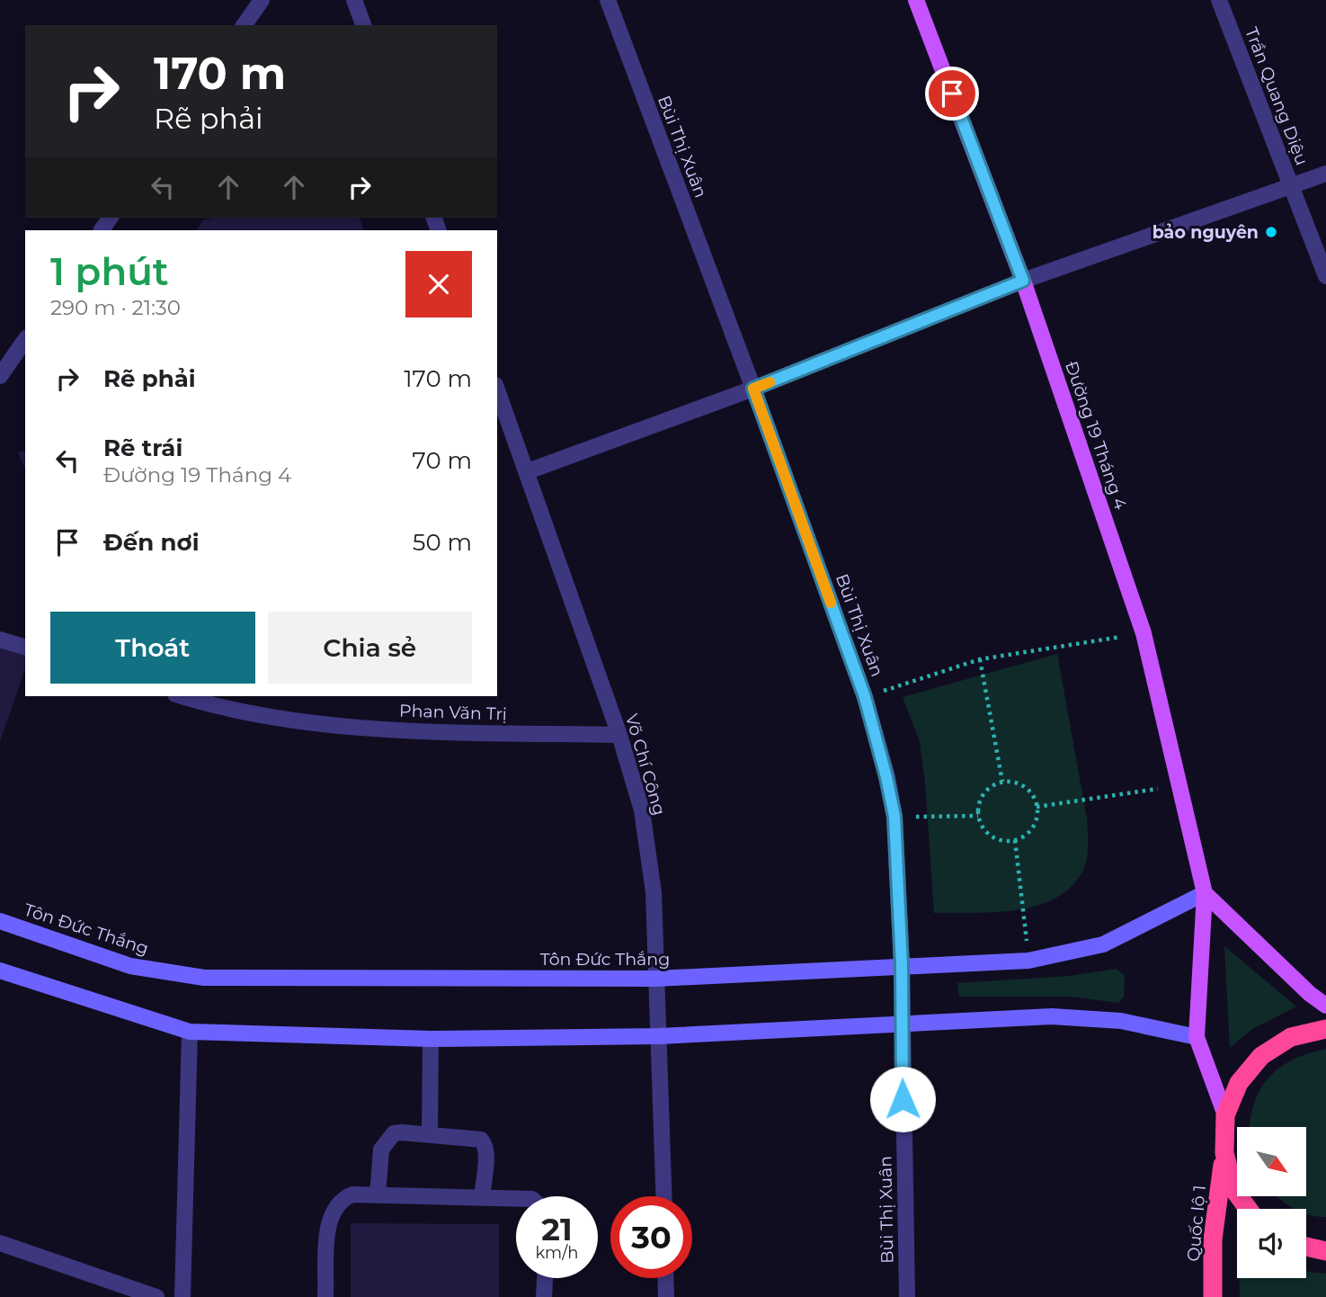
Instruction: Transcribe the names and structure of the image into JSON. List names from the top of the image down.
{
  "streets": {
    "highway": ["Quốc lộ 1"],
    "main road": ["Đường 19 Tháng 4", "Tôn Đức Thắng"],
    "street": [
      "Trần Quang Diệu",
      "Bùi Thị Xuân",
      "Phan Văn Trị",
      "Võ Chí Công"
    ]
  },
  "crossings": [
    ["Bùi Thị Xuân", "Tôn Đức Thắng"],
    ["Đường 19 Tháng 4", "Tôn Đức Thắng"],
    ["Phan Văn Trị", "Võ Chí Công"],
    ["Võ Chí Công", "Tôn Đức Thắng"]
  ],
  "places": ["bảo nguyên"],
  "north": "bottom right",
  "page": {
    "turn": ["170 m", "Rẽ phải"],
    "heading": ["1 phút", "290 m · 21:30"],
    "list": [
      {
        "name": "Rẽ phải",
        "value": "170 m"
      },
      {
        "name": "Rẽ trái",
        "note": "Đường 19 Tháng 4",
        "value": "70 m"
      },
      {
        "name": "Đến nơi",
        "value": "50 m"
      }
    ],
    "buttons": ["Thoát", "Chia sẻ"],
    "speed": "21 km/h",
    "limit": "30"
  }
}
